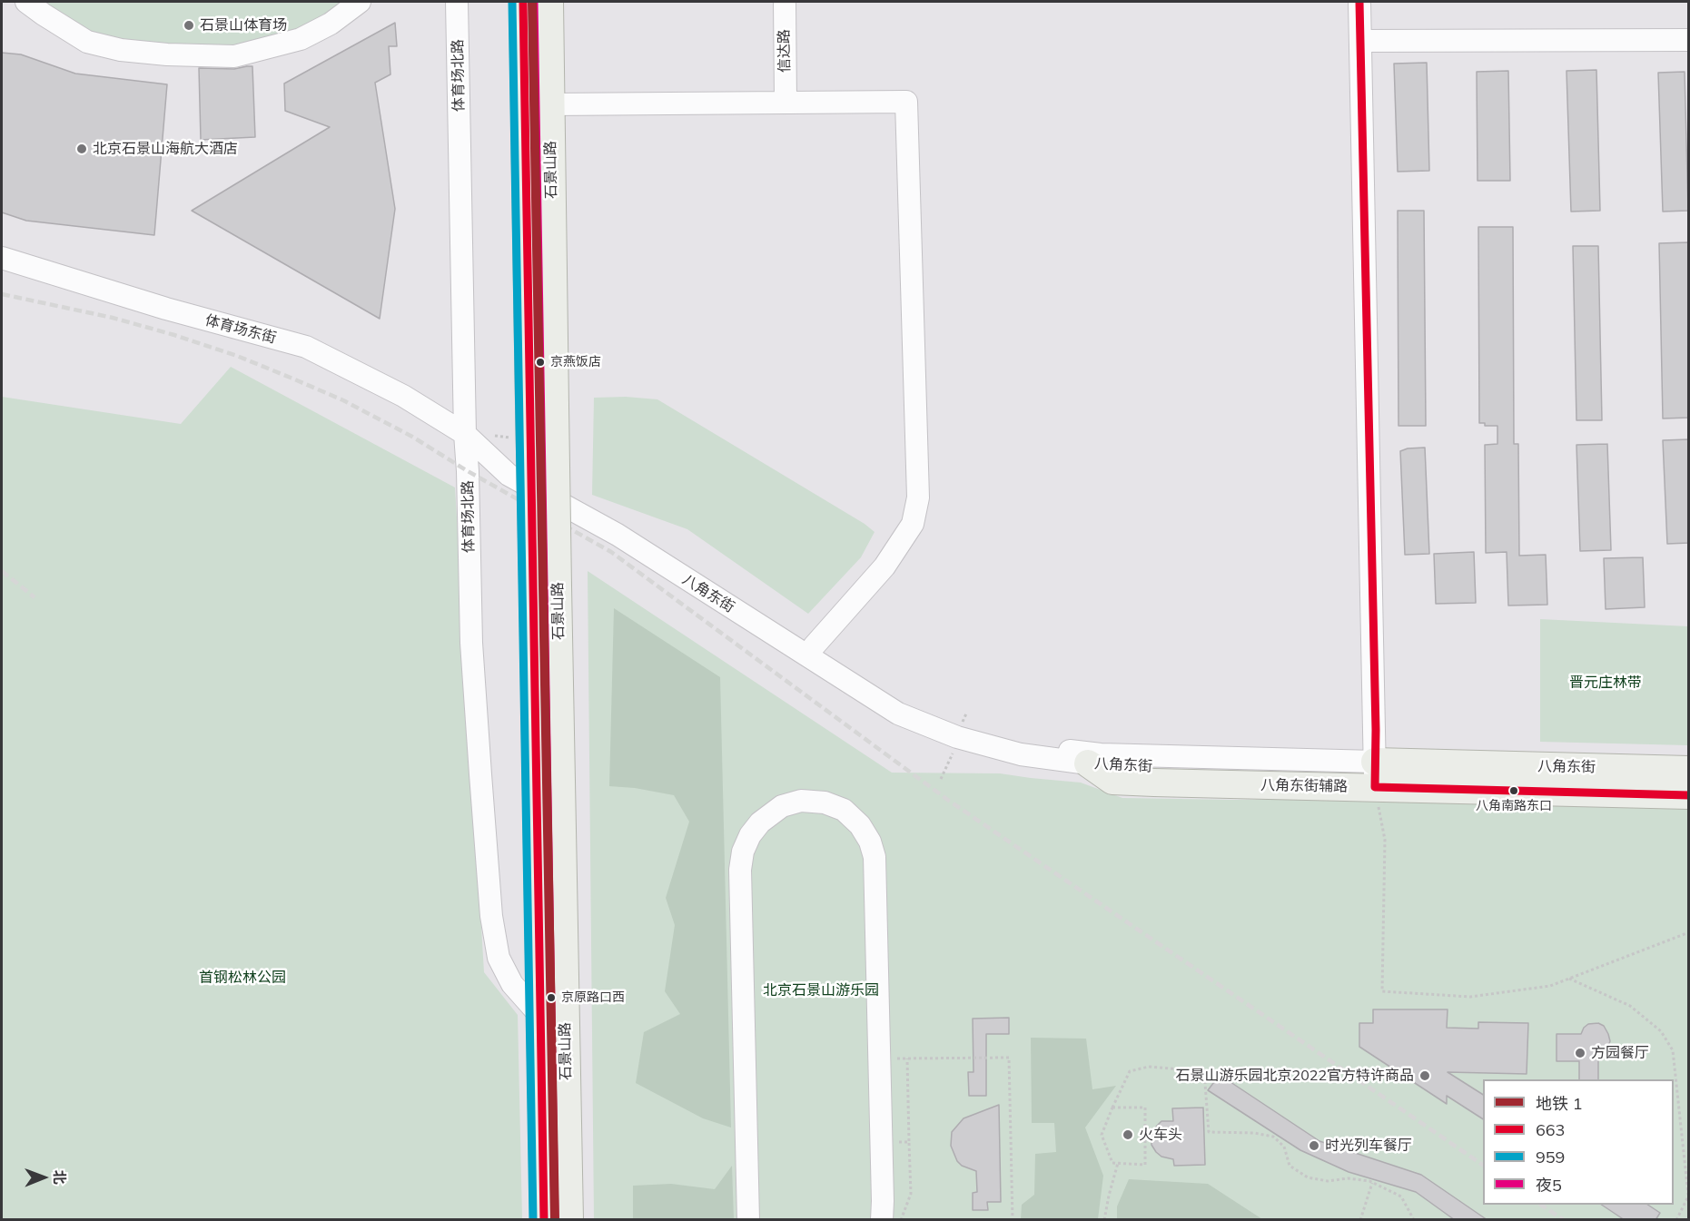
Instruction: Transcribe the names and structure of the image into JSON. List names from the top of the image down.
{
  "streets": {
    "main road": ["石景山路", "八角东街"],
    "street": ["信达路", "体育场北路", "体育场东街"]
  },
  "crossings": [
    ["体育场北路", "石景山路"],
    ["体育场北路", "体育场东街"],
    ["体育场北路", "八角东街"],
    ["体育场东街", "八角东街"]
  ],
  "parks": ["晋元庄林带", "首钢松林公园", "北京石景山游乐园"],
  "places": [
    "石景山体育场",
    "北京石景山海航大酒店",
    "京燕饭店",
    "八角南路东口",
    "京原路口西",
    "方园餐厅",
    "石景山游乐园北京2022官方特许商品",
    "火车头",
    "时光列车餐厅"
  ],
  "lines": [
    "metro line 1",
    "transit line 663",
    "transit line 959",
    "transit line 夜5"
  ],
  "legend": [
    "地铁 1",
    "663",
    "959",
    "夜5"
  ],
  "north": "right"
}
